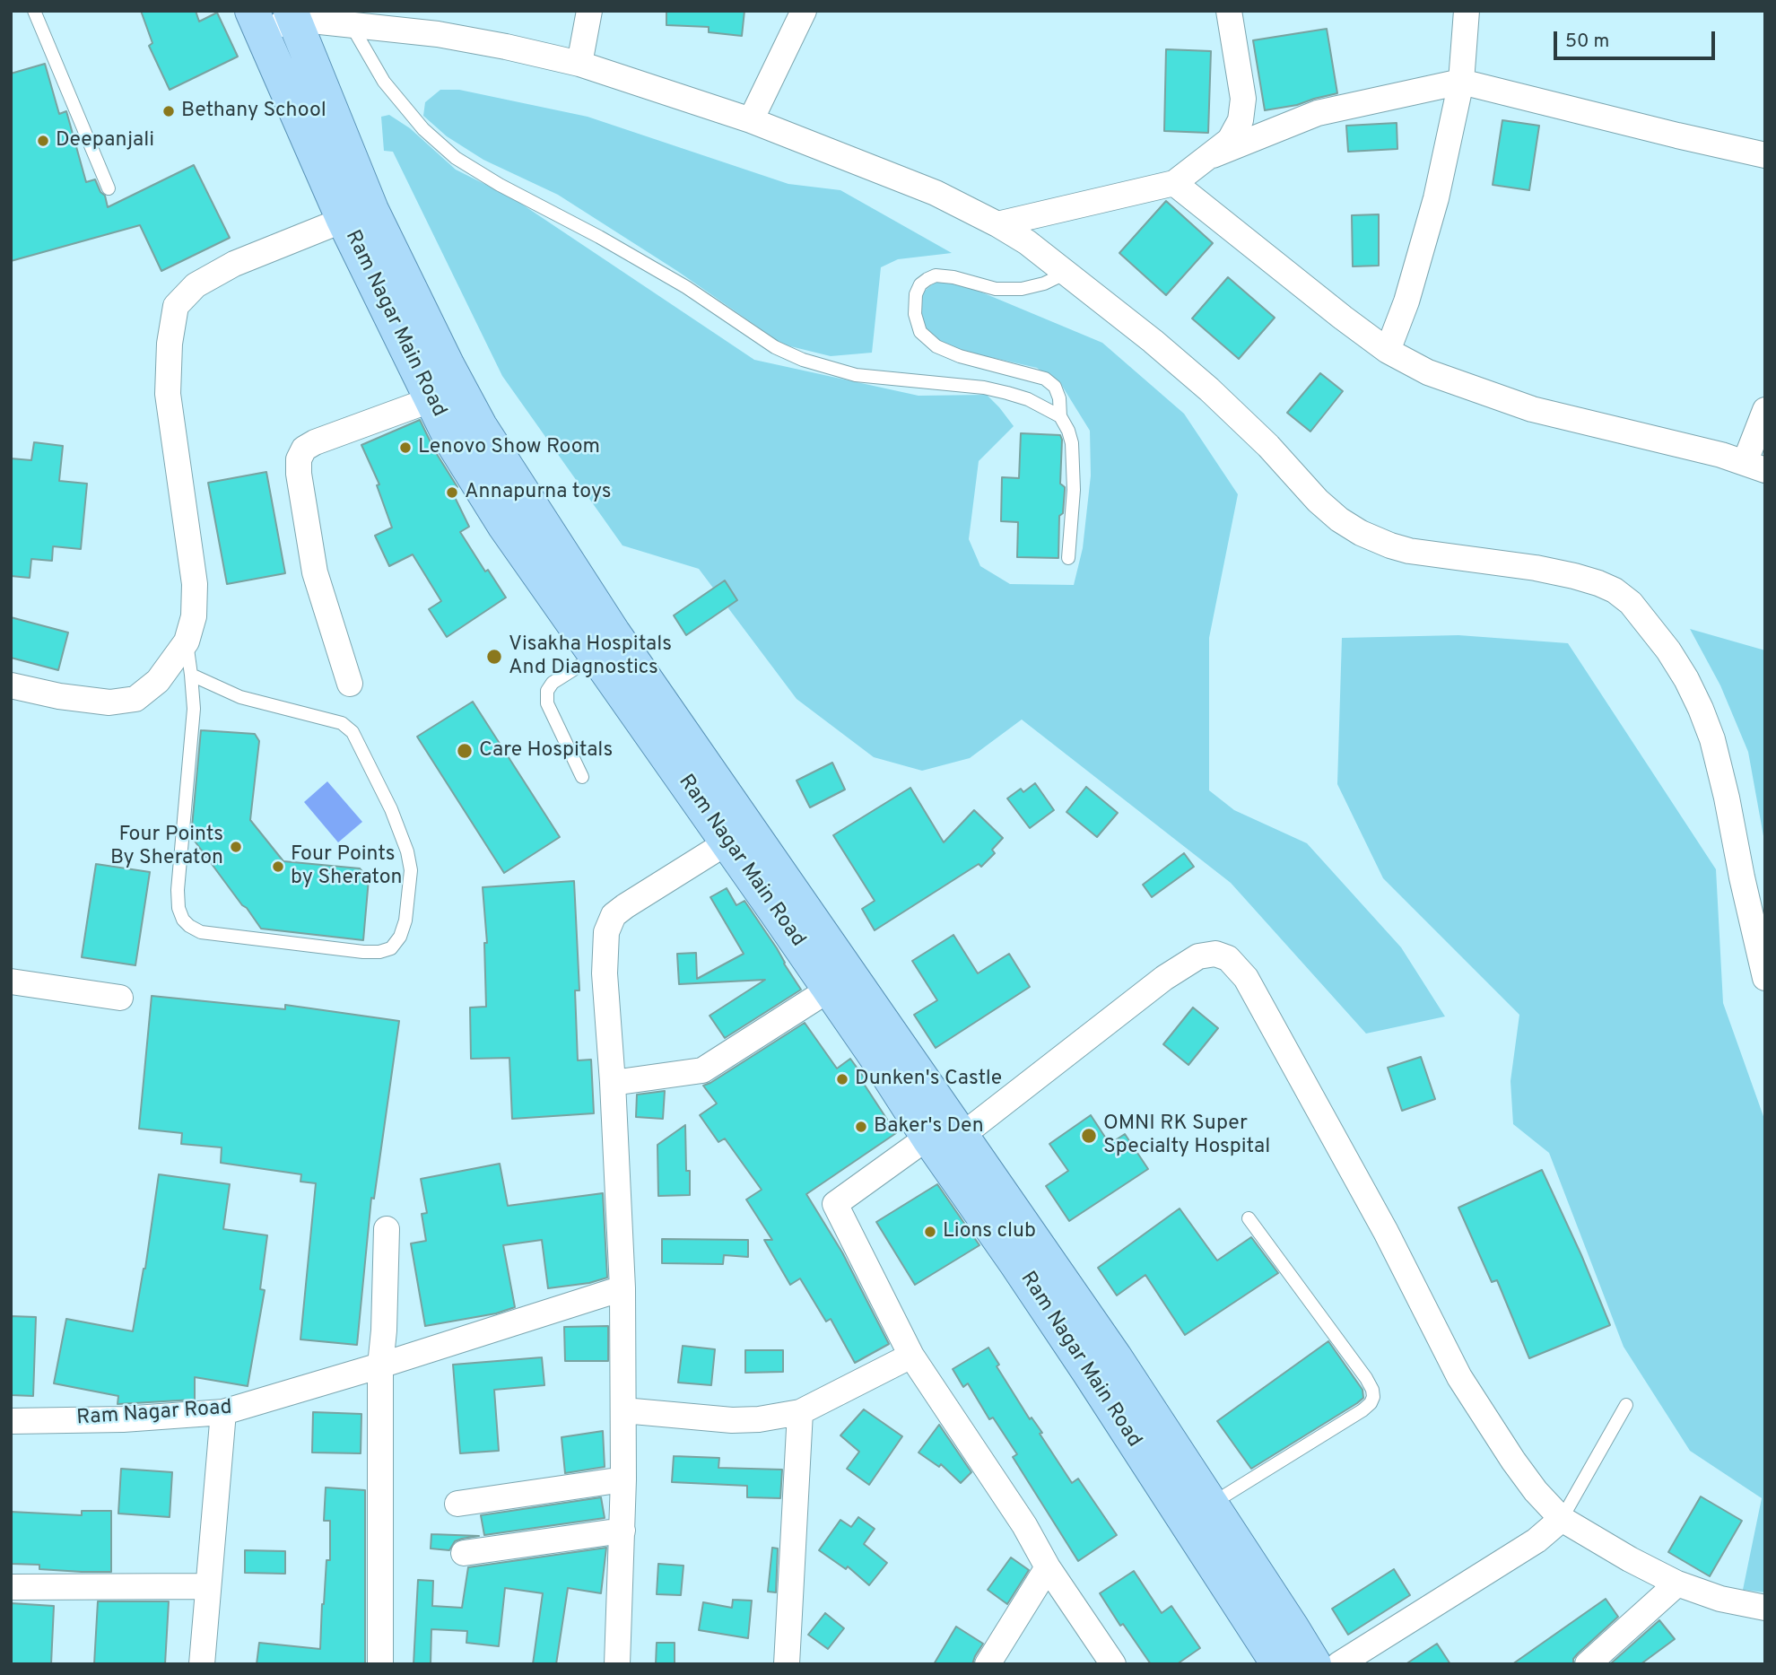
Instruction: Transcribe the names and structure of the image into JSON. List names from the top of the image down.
{
  "streets": {
    "main road": ["Ram Nagar Main Road"],
    "street": ["Ram Nagar Road"]
  },
  "places": [
    "Bethany School",
    "Deepanjali",
    "Lenovo Show Room",
    "Annapurna toys",
    "Visakha Hospitals And Diagnostics",
    "Care Hospitals",
    "Four Points By Sheraton",
    "Four Points by Sheraton",
    "Dunken's Castle",
    "Baker's Den",
    "OMNI RK Super Specialty Hospital",
    "Lions club"
  ],
  "scale_bar": "50 m"
}
